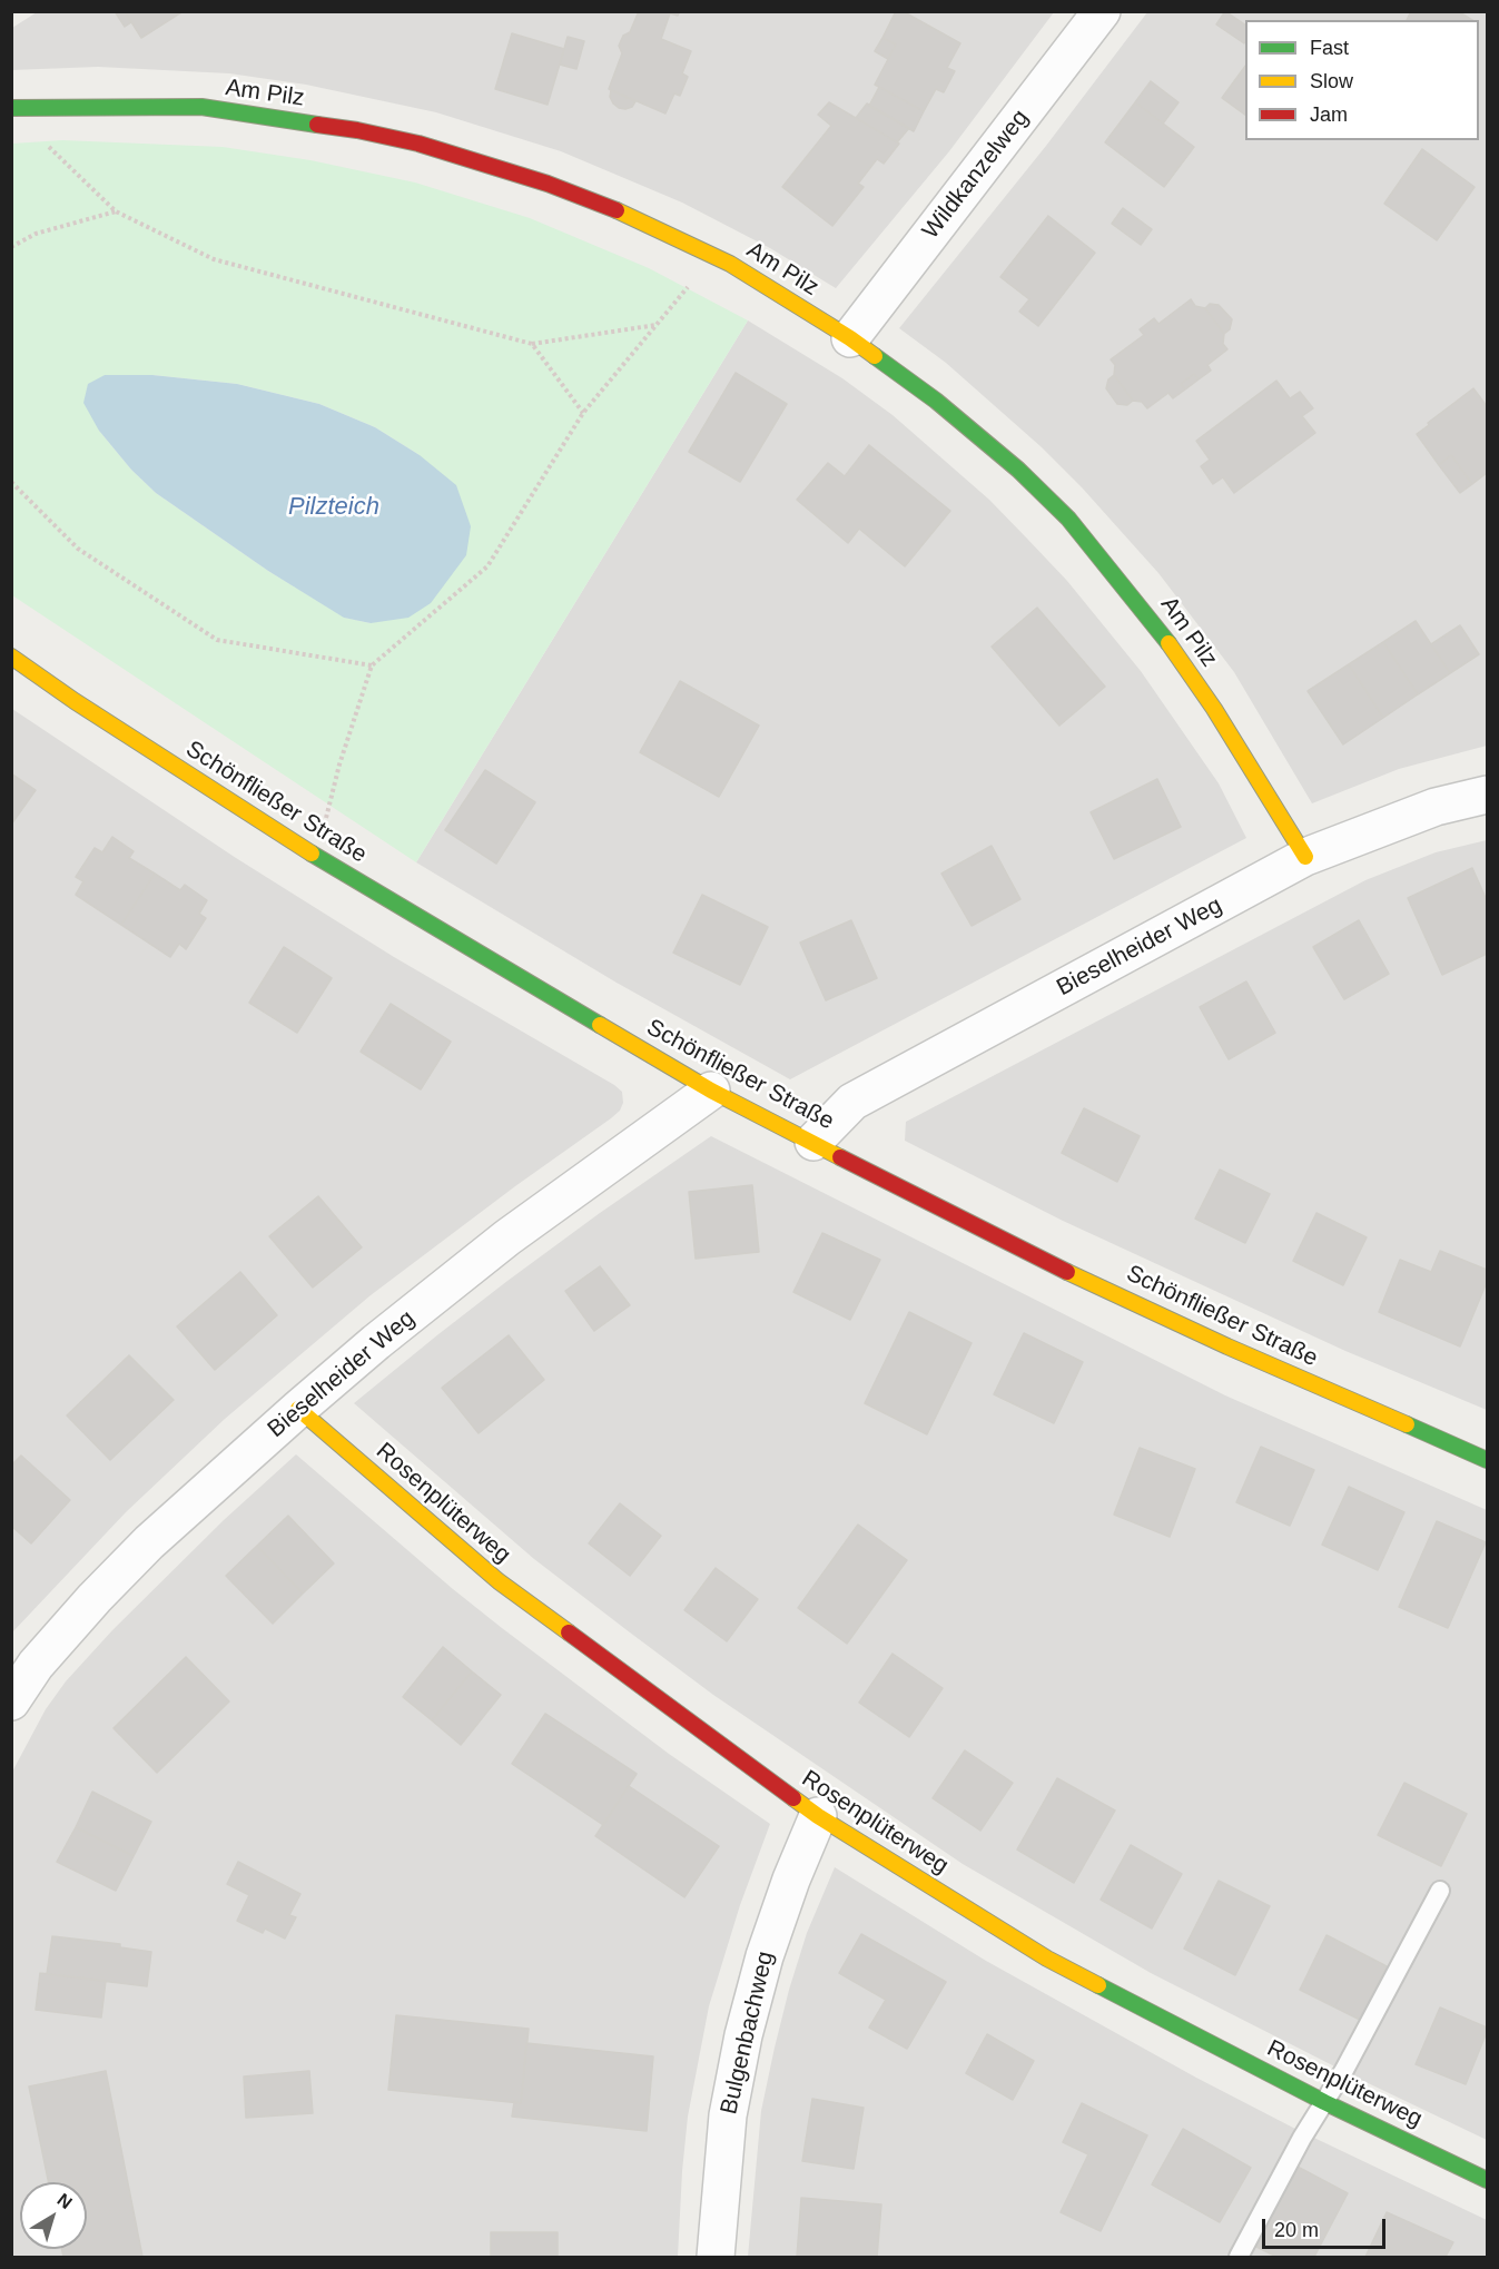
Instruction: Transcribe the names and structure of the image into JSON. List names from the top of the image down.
{
  "streets": {
    "street": [
      "Am Pilz",
      "Wildkanzelweg",
      "Schönfließer Straße",
      "Bieselheider Weg",
      "Rosenplüterweg",
      "Bulgenbachweg"
    ]
  },
  "crossings": [
    ["Am Pilz", "Wildkanzelweg"],
    ["Am Pilz", "Bieselheider Weg"],
    ["Schönfließer Straße", "Bieselheider Weg"],
    ["Bieselheider Weg", "Rosenplüterweg"],
    ["Rosenplüterweg", "Bulgenbachweg"]
  ],
  "water": ["Pilzteich"],
  "legend": ["Fast", "Slow", "Jam"],
  "scale_bar": "20 m",
  "north": "top right"
}
